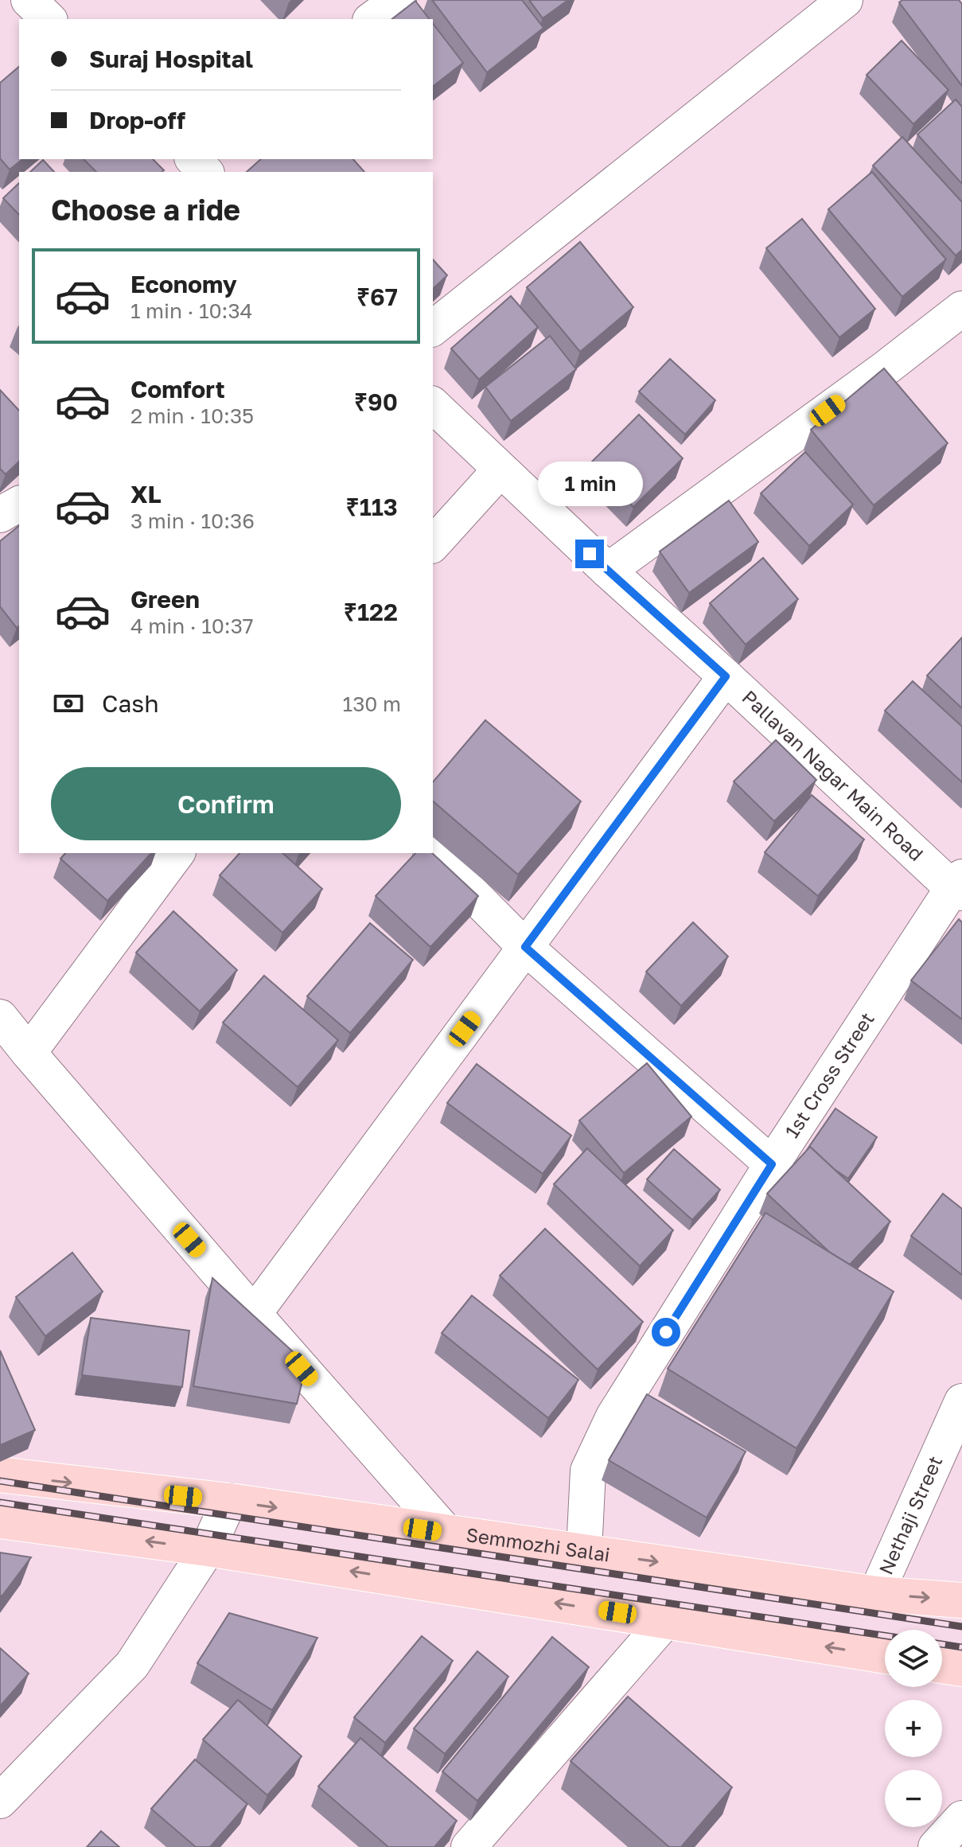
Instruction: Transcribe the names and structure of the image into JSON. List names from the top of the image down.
{
  "streets": {
    "main road": ["Semmozhi Salai"],
    "street": ["Pallavan Nagar Main Road", "1st Cross Street", "Nethaji Street"]
  },
  "crossings": [
    ["Pallavan Nagar Main Road", "1st Cross Street"],
    ["1st Cross Street", "Semmozhi Salai"],
    ["Nethaji Street", "Semmozhi Salai"]
  ],
  "page": {
    "banner": ["Suraj Hospital", "Drop-off"],
    "heading": "Choose a ride",
    "list": [
      {
        "name": "Economy",
        "note": "1 min · 10:34",
        "value": "₹67"
      },
      {
        "name": "Comfort",
        "note": "2 min · 10:35",
        "value": "₹90"
      },
      {
        "name": "XL",
        "note": "3 min · 10:36",
        "value": "₹113"
      },
      {
        "name": "Green",
        "note": "4 min · 10:37",
        "value": "₹122"
      }
    ],
    "bubble": "1 min",
    "pay": ["Cash", "130 m"],
    "buttons": "Confirm",
    "map_buttons": ["+", "−"]
  }
}
